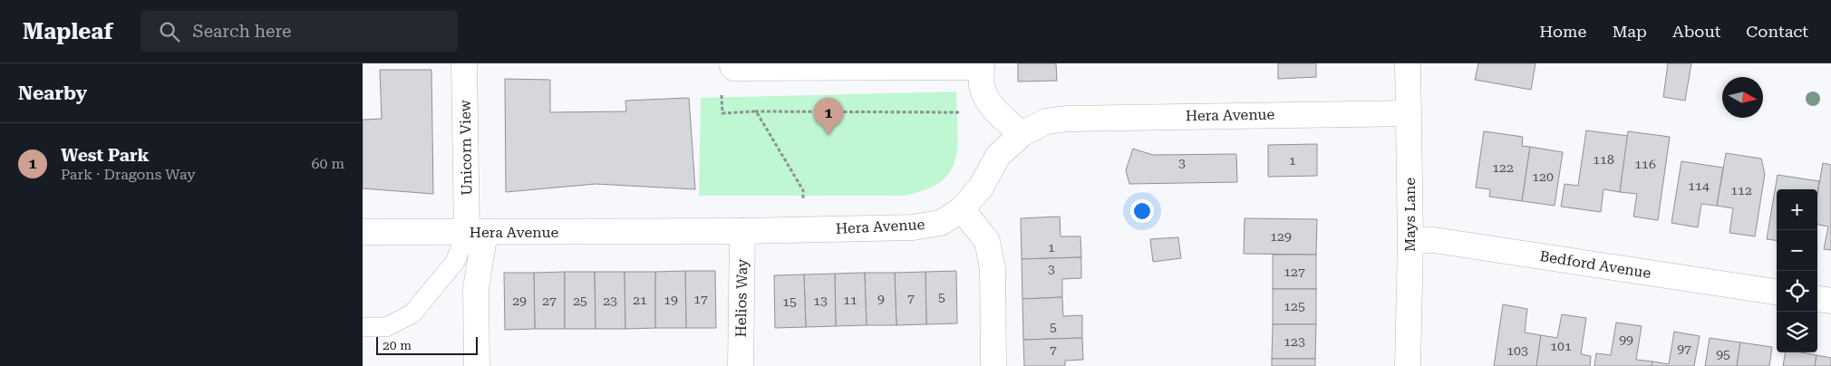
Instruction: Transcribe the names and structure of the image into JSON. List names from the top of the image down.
{
  "streets": {
    "street": [
      "Hera Avenue",
      "Unicorn View",
      "Mays Lane",
      "Bedford Avenue",
      "Helios Way"
    ]
  },
  "crossings": [
    ["Hera Avenue", "Unicorn View"],
    ["Hera Avenue", "Mays Lane"],
    ["Hera Avenue", "Helios Way"],
    ["Mays Lane", "Bedford Avenue"]
  ],
  "house_numbers": [
    "118",
    "1",
    "3",
    "116",
    "122",
    "120",
    "114",
    "112",
    "129",
    "1",
    "3",
    "127",
    "5",
    "7",
    "17",
    "9",
    "21",
    "19",
    "11",
    "29",
    "27",
    "25",
    "23",
    "13",
    "15",
    "125",
    "5",
    "99",
    "123",
    "101",
    "97",
    "7",
    "103",
    "95"
  ],
  "scale_bar": "20 m",
  "north": "right",
  "page": {
    "header": "Mapleaf",
    "search": "Search here",
    "nav": [
      "Home",
      "Map",
      "About",
      "Contact"
    ],
    "heading": "Nearby",
    "pins": "1",
    "list": [
      {
        "mark": "1",
        "name": "West Park",
        "note": "Park · Dragons Way",
        "value": "60 m"
      }
    ],
    "map_buttons": ["+", "−"],
    "scale": "20 m"
  }
}
